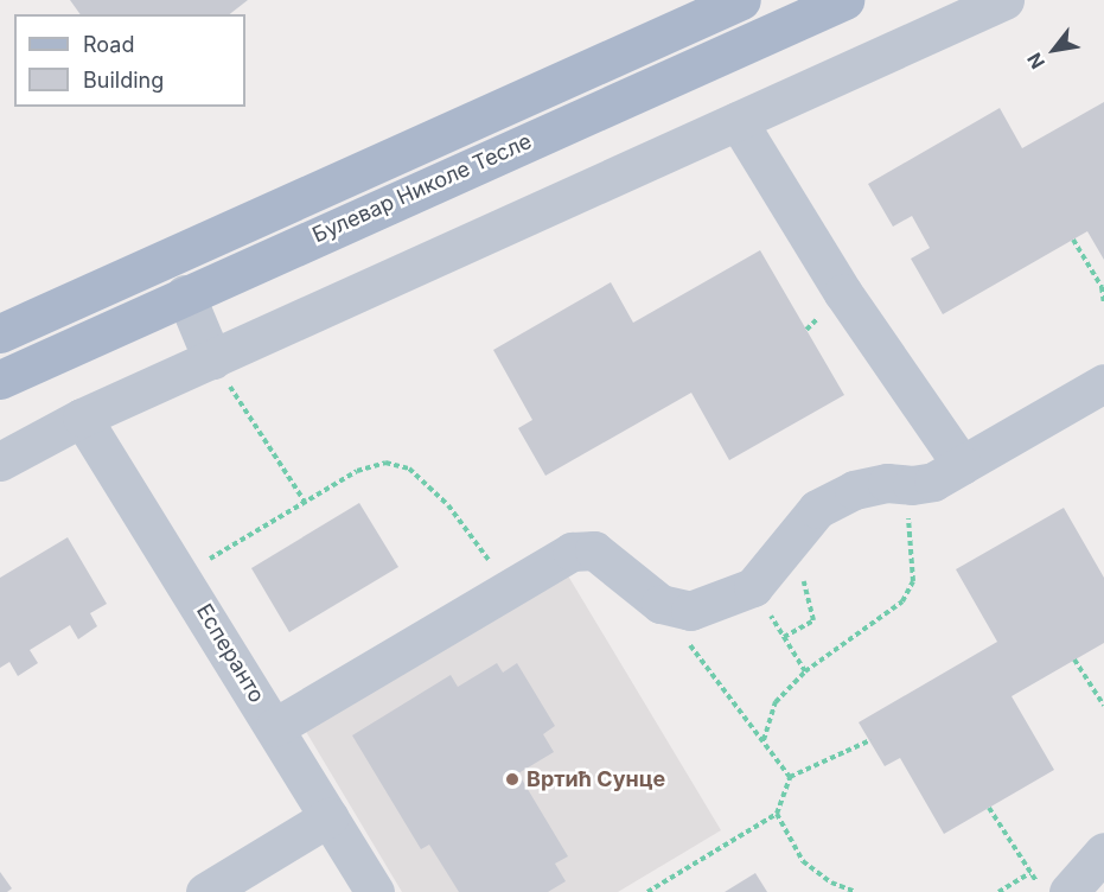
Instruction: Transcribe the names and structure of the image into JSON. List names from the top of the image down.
{
  "streets": {
    "main road": ["Булевар Николе Тесле"],
    "street": ["Есперанто"]
  },
  "places": ["Вртић Сунце"],
  "legend": ["Road", "Building"],
  "north": "bottom left"
}
